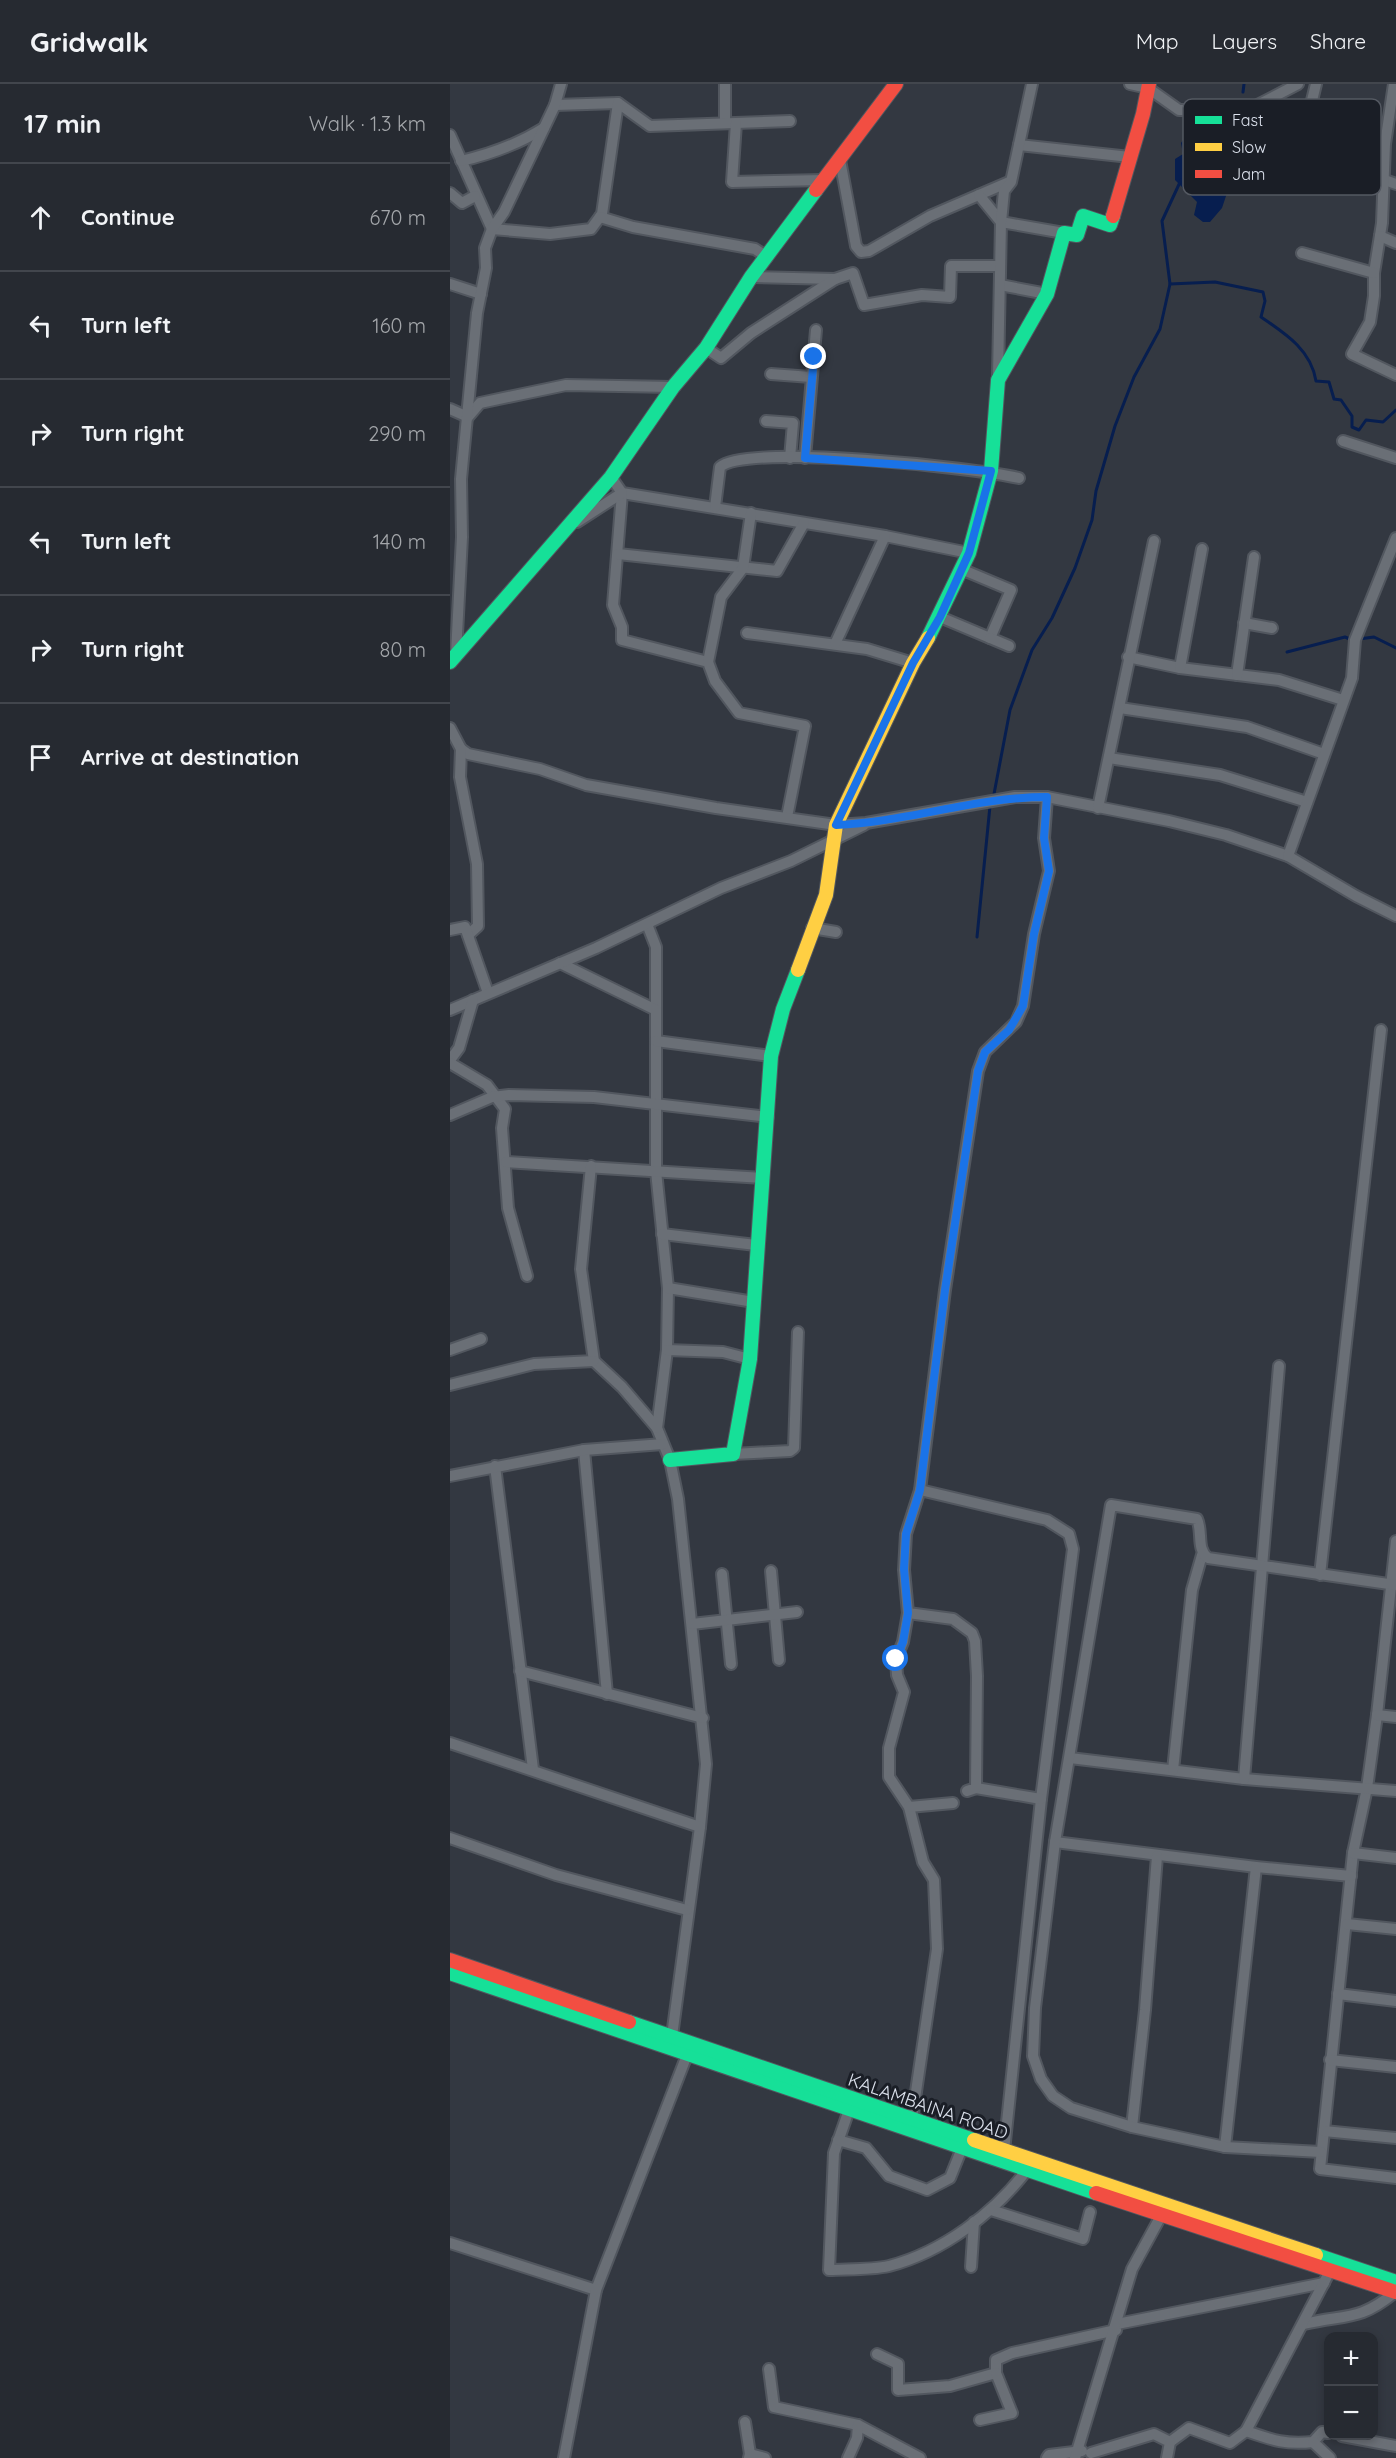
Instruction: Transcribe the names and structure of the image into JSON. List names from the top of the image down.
{
  "streets": {
    "street": ["KALAMBAINA ROAD"]
  },
  "legend": ["Fast", "Slow", "Jam"],
  "page": {
    "header": "Gridwalk",
    "nav": ["Map", "Layers", "Share"],
    "heading": ["17 min", "Walk · 1.3 km"],
    "list": [
      ["Continue", "670 m"],
      ["Turn left", "160 m"],
      ["Turn right", "290 m"],
      ["Turn left", "140 m"],
      ["Turn right", "80 m"],
      "Arrive at destination"
    ],
    "map_buttons": ["+", "−"]
  }
}
